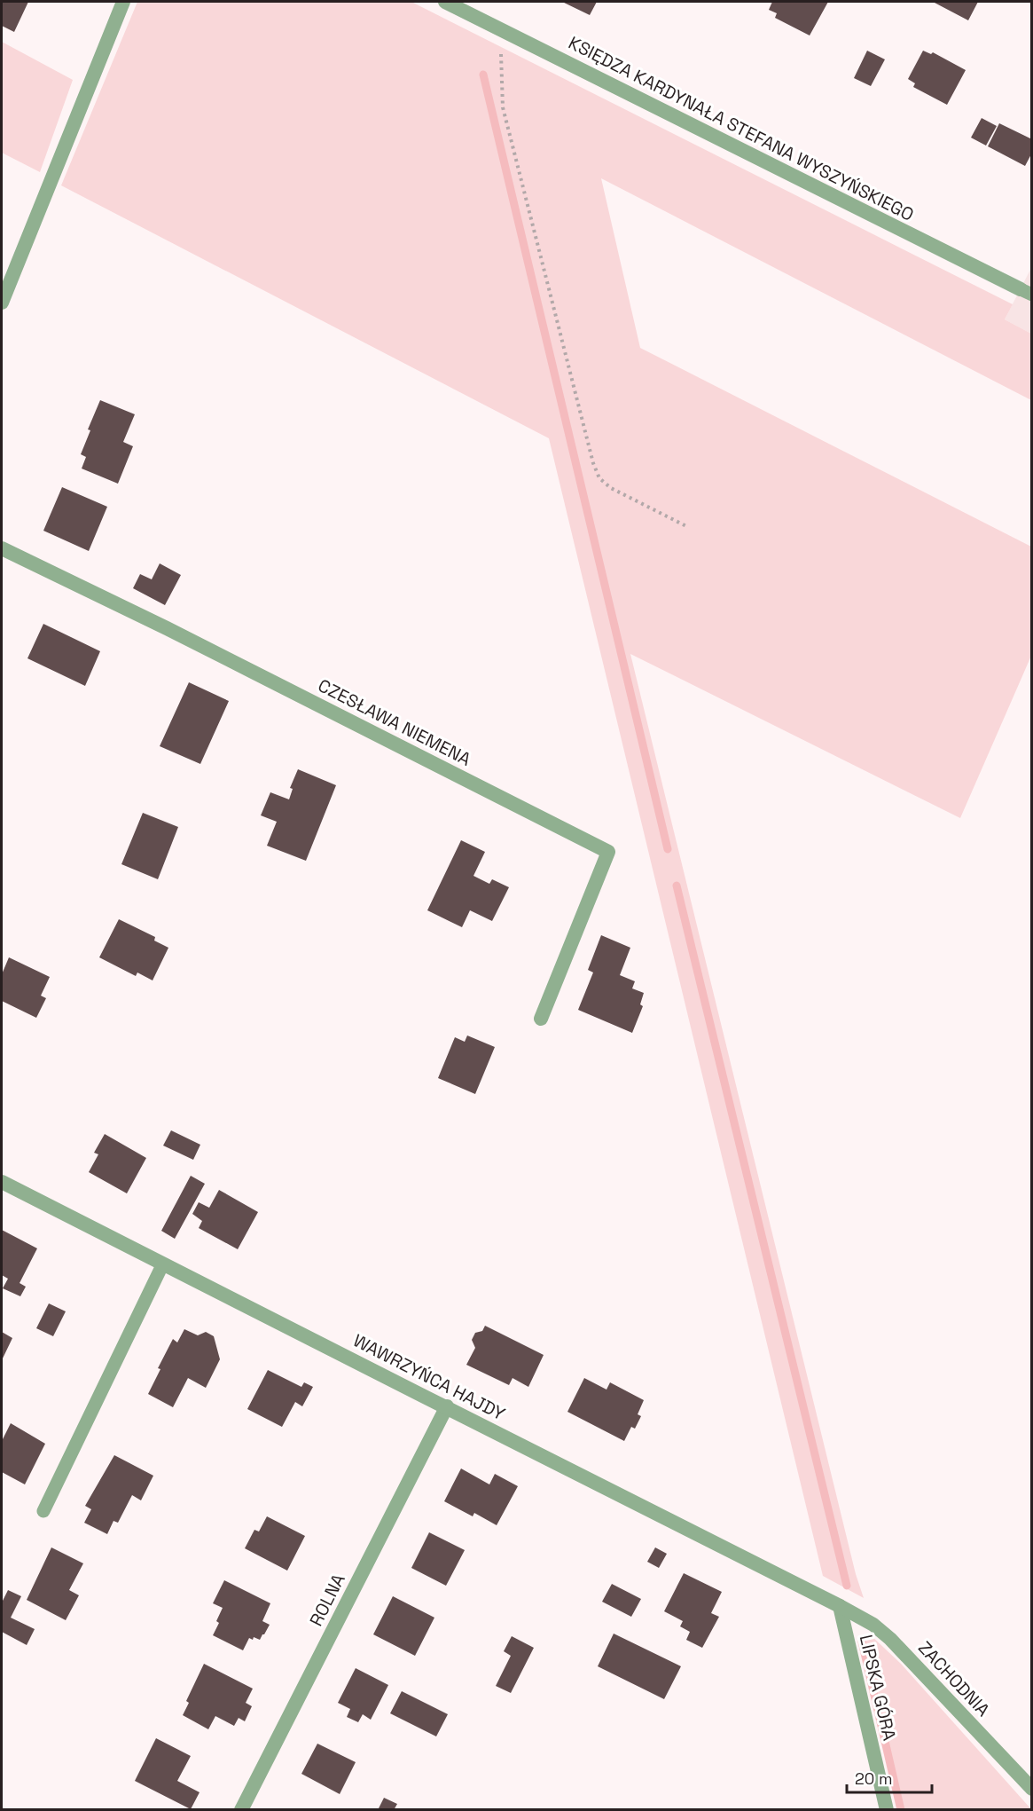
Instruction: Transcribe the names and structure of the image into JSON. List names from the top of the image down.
{
  "streets": {
    "street": [
      "KSIĘDZA KARDYNAŁA STEFANA WYSZYŃSKIEGO",
      "CZESŁAWA NIEMENA",
      "WAWRZYŃCA HAJDY",
      "ROLNA",
      "ZACHODNIA",
      "LIPSKA GÓRA"
    ]
  },
  "crossings": [
    ["WAWRZYŃCA HAJDY", "ROLNA"],
    ["WAWRZYŃCA HAJDY", "ZACHODNIA"],
    ["WAWRZYŃCA HAJDY", "LIPSKA GÓRA"],
    ["ZACHODNIA", "LIPSKA GÓRA"]
  ],
  "scale_bar": "20 m"
}
